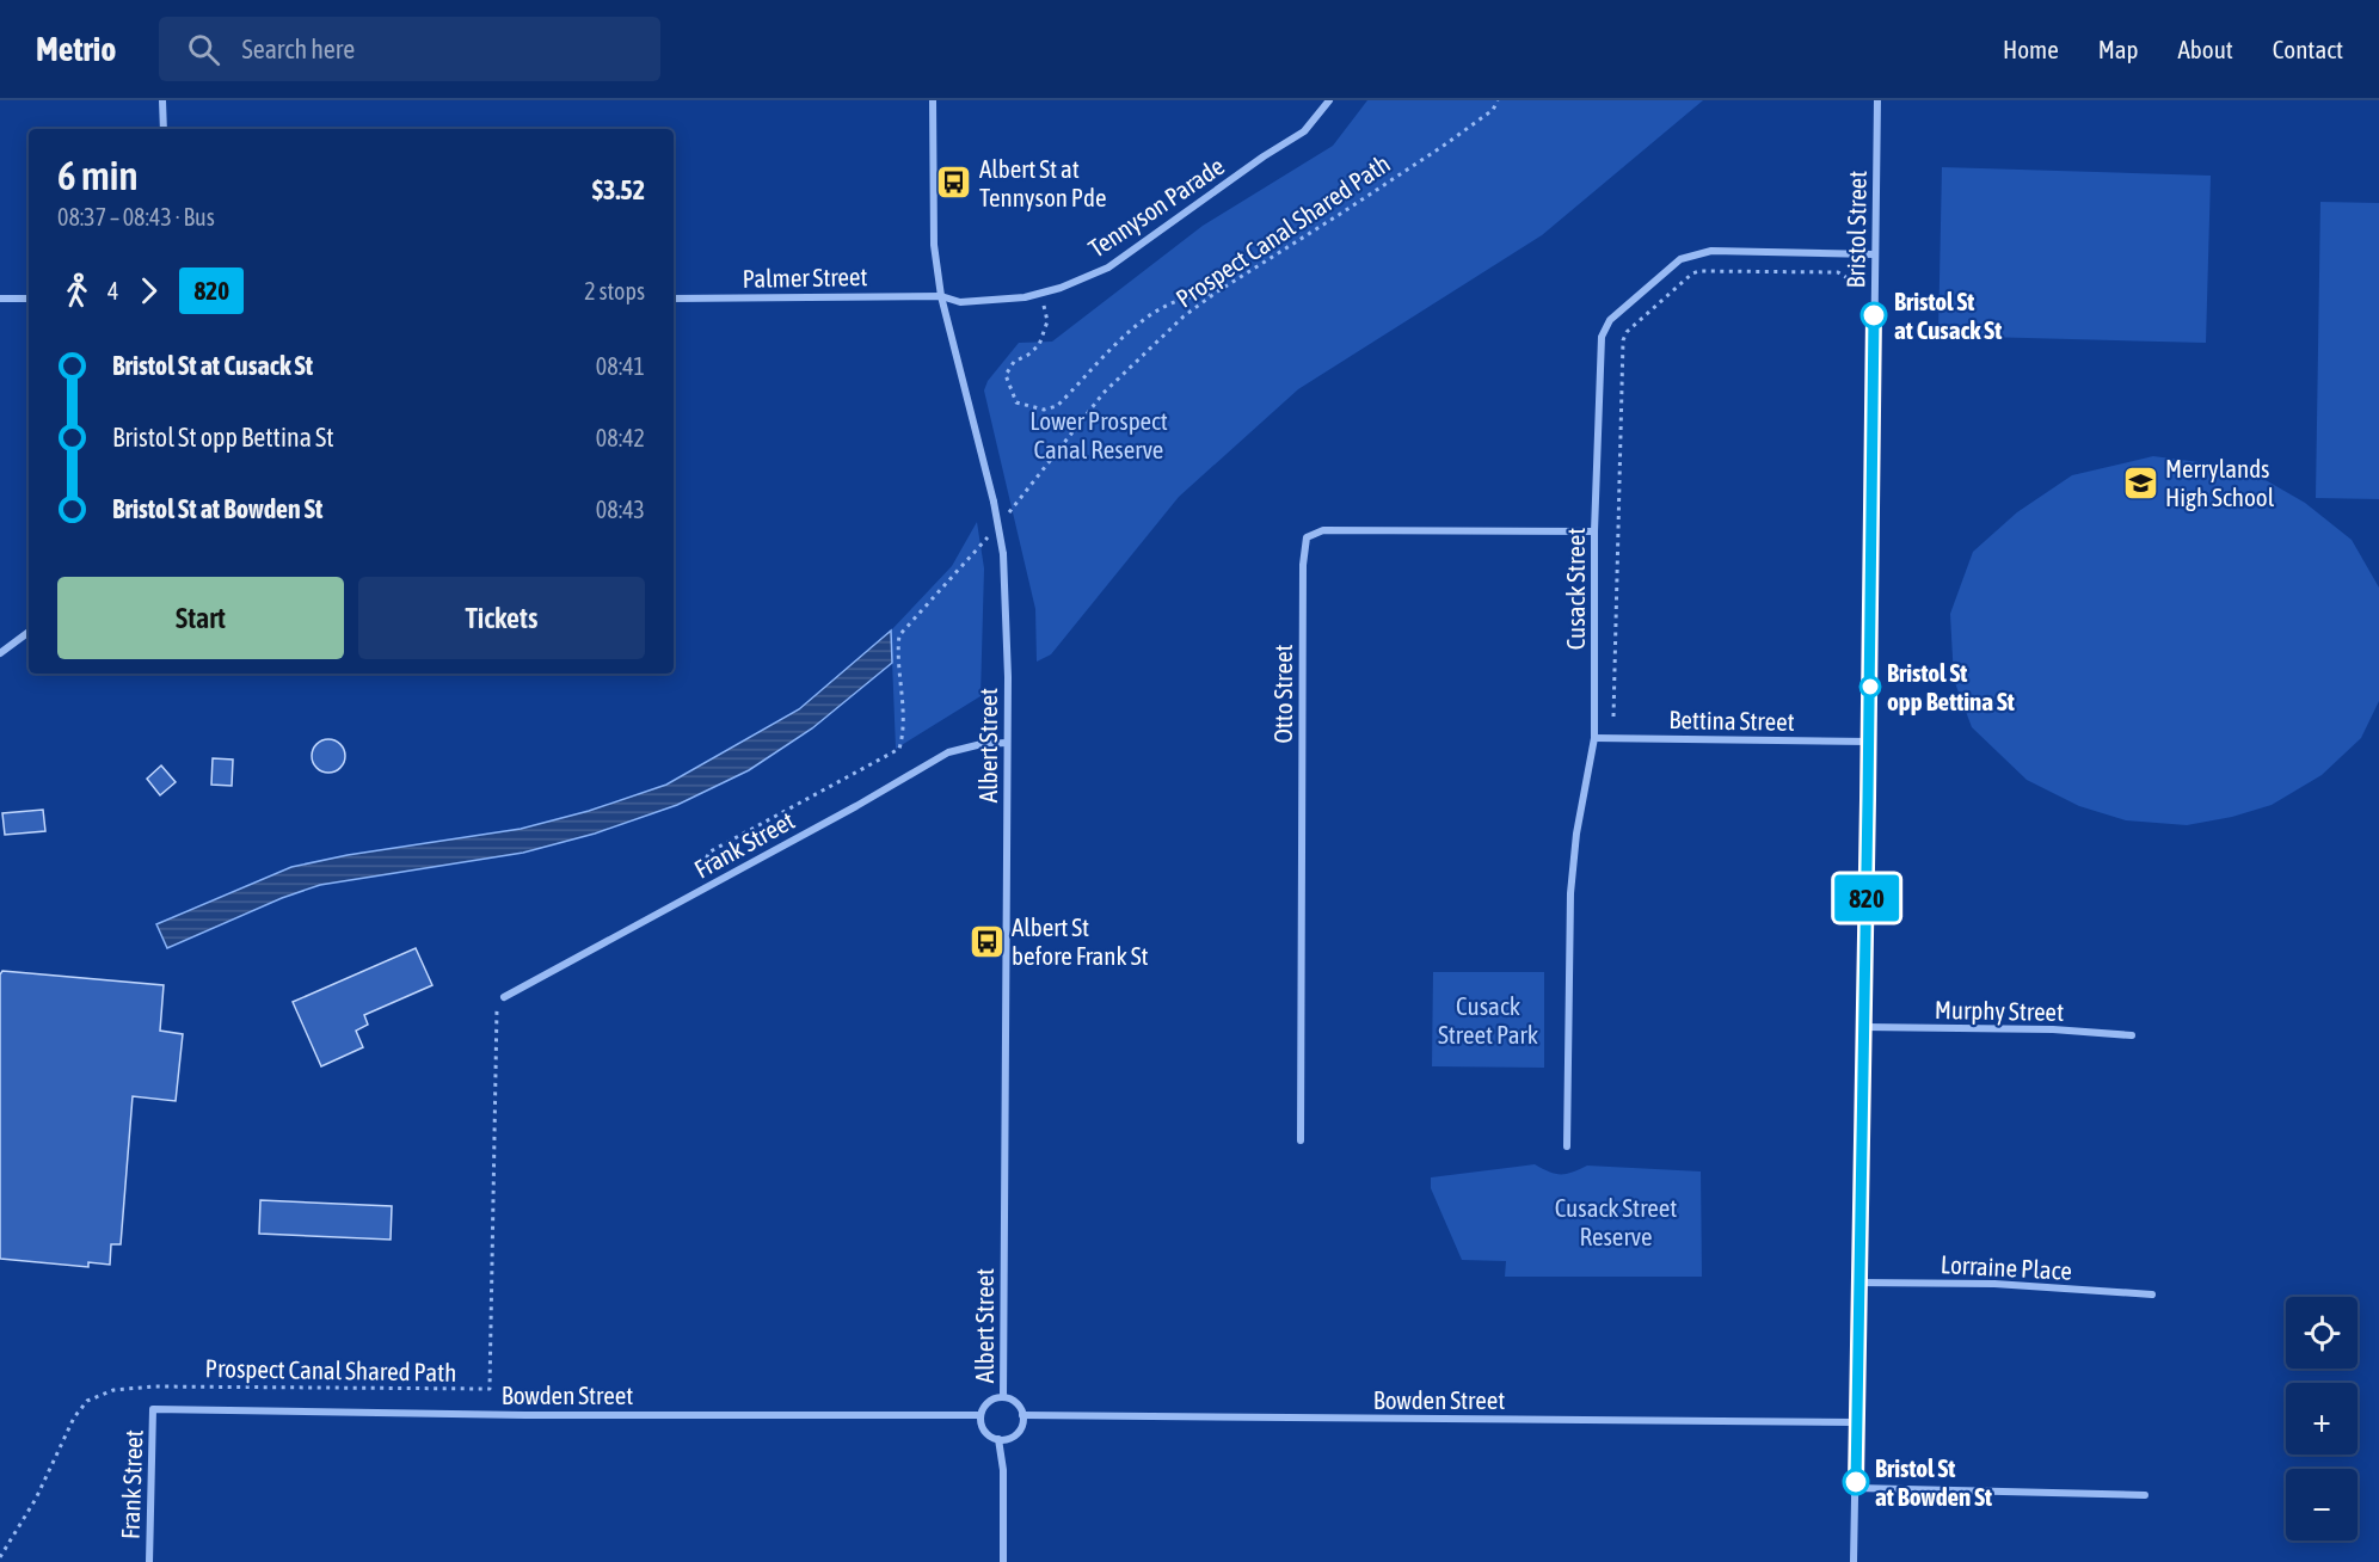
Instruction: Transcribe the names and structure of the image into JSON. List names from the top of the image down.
{
  "streets": {
    "street": [
      "Tennyson Parade",
      "Bristol Street",
      "Palmer Street",
      "Cusack Street",
      "Otto Street",
      "Bettina Street",
      "Albert Street",
      "Frank Street",
      "Murphy Street",
      "Lorraine Place",
      "Bowden Street"
    ],
    "path": ["Prospect Canal Shared Path"]
  },
  "crossings": [
    ["Tennyson Parade", "Palmer Street"],
    ["Tennyson Parade", "Albert Street"],
    ["Bristol Street", "Cusack Street"],
    ["Bristol Street", "Bettina Street"],
    ["Bristol Street", "Murphy Street"],
    ["Bristol Street", "Lorraine Place"],
    ["Bristol Street", "Bowden Street"],
    ["Prospect Canal Shared Path", "Frank Street"],
    ["Palmer Street", "Albert Street"],
    ["Cusack Street", "Otto Street"],
    ["Cusack Street", "Bettina Street"],
    ["Albert Street", "Frank Street"],
    ["Albert Street", "Bowden Street"],
    ["Frank Street", "Bowden Street"]
  ],
  "parks": ["Lower Prospect Canal Reserve", "Cusack Street Park", "Cusack Street Reserve"],
  "places": {
    "bus stop": ["Albert St at Tennyson Pde", "Albert St before Frank St"],
    "other": ["Bristol St at Cusack St", "Bristol St opp Bettina St", "Bristol St at Bowden St"],
    "school or university": ["Merrylands High School"]
  },
  "lines": ["bus line 820"],
  "page": {
    "header": "Metrio",
    "search": "Search here",
    "nav": [
      "Home",
      "Map",
      "About",
      "Contact"
    ],
    "on_map": "820",
    "heading": ["6 min", "08:37 – 08:43 · Bus", "$3.52"],
    "legs": ["4", "820", "2 stops"],
    "list": [
      {
        "name": "Bristol St at Cusack St",
        "value": "08:41"
      },
      {
        "name": "Bristol St opp Bettina St",
        "value": "08:42"
      },
      {
        "name": "Bristol St at Bowden St",
        "value": "08:43"
      }
    ],
    "buttons": ["Start", "Tickets"],
    "map_buttons": ["+", "−"]
  }
}
